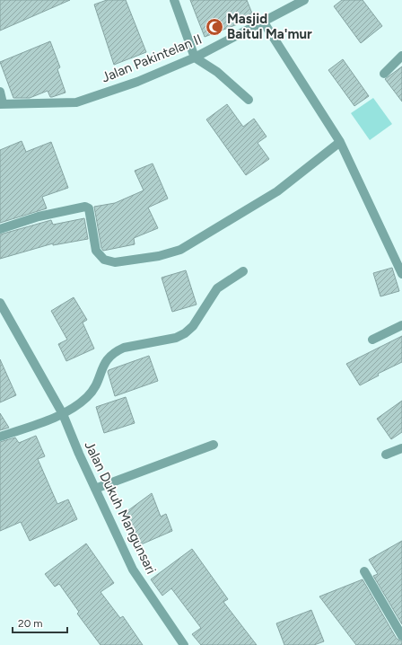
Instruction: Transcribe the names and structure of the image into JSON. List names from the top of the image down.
{
  "streets": {
    "street": ["Jalan Pakintelan II", "Jalan Dukuh Mangunsari"]
  },
  "places": {
    "mosque": ["Masjid Baitul Ma'mur"]
  },
  "scale_bar": "20 m"
}
